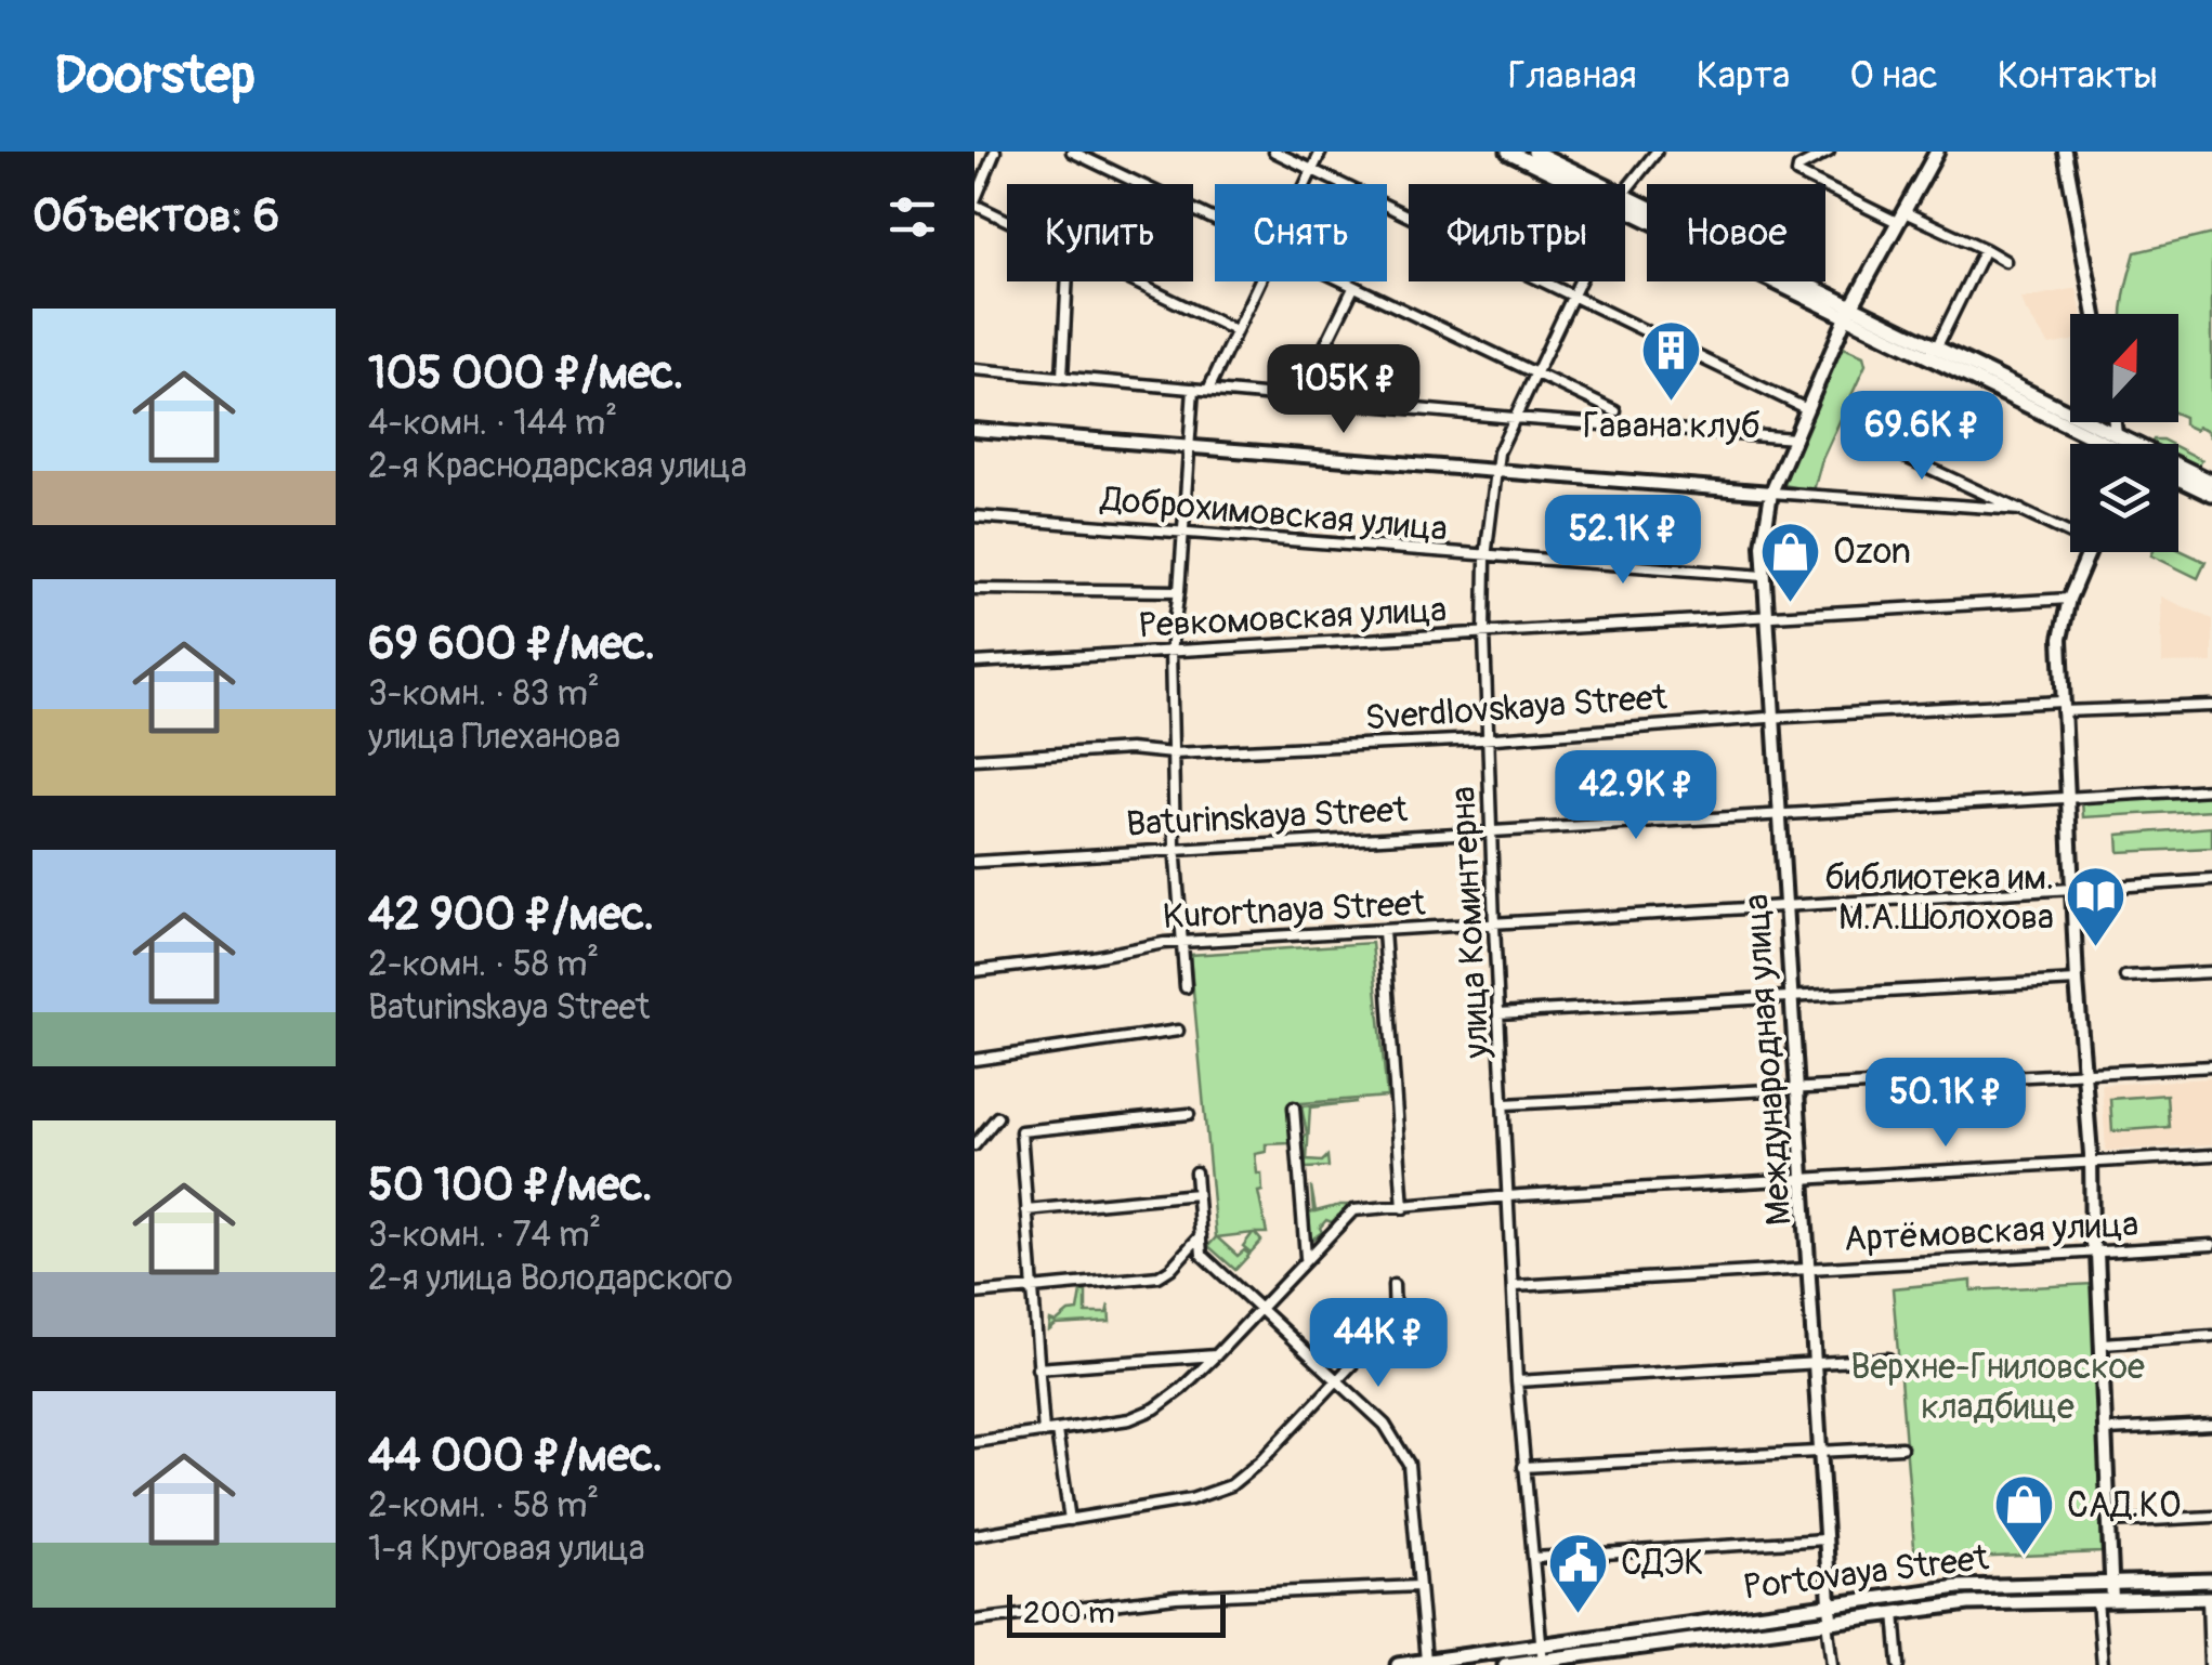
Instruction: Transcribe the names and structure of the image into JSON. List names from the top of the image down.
{
  "streets": {
    "main road": ["Portovaya Street"],
    "street": [
      "Доброхимовская улица",
      "Ревкомовская улица",
      "Sverdlovskaya Street",
      "Baturinskaya Street",
      "Kurortnaya Street",
      "улица Коминтерна",
      "Международная улица",
      "Артёмовская улица"
    ]
  },
  "crossings": [
    ["Доброхимовская улица", "улица Коминтерна"],
    ["Доброхимовская улица", "Международная улица"],
    ["Ревкомовская улица", "улица Коминтерна"],
    ["Ревкомовская улица", "Международная улица"],
    ["Sverdlovskaya Street", "улица Коминтерна"],
    ["Sverdlovskaya Street", "Международная улица"],
    ["Baturinskaya Street", "улица Коминтерна"],
    ["Baturinskaya Street", "Международная улица"],
    ["Kurortnaya Street", "улица Коминтерна"],
    ["Kurortnaya Street", "Международная улица"],
    ["улица Коминтерна", "Артёмовская улица"],
    ["улица Коминтерна", "Portovaya Street"],
    ["Международная улица", "Артёмовская улица"],
    ["Международная улица", "Portovaya Street"]
  ],
  "parks": ["Верхне-Гниловское кладбище"],
  "places": {
    "building": ["Гавана клуб"],
    "shop": ["Ozon", "САД.КО"],
    "library": ["библиотека им. М.А.Шолохова"],
    "public building": ["СДЭК"]
  },
  "scale_bar": "200 m",
  "north": "top",
  "page": {
    "header": "Doorstep",
    "nav": [
      "Главная",
      "Карта",
      "О нас",
      "Контакты"
    ],
    "heading": "Объектов: 6",
    "chip": [
      "Купить",
      "Снять",
      "Фильтры",
      "Новое"
    ],
    "list": [
      {
        "name": "105 000 ₽/мес.",
        "note": "4-комн. · 144 m² · 2-я Краснодарская улица"
      },
      {
        "name": "69 600 ₽/мес.",
        "note": "3-комн. · 83 m² · улица Плеханова"
      },
      {
        "name": "42 900 ₽/мес.",
        "note": "2-комн. · 58 m² · Baturinskaya Street"
      },
      {
        "name": "50 100 ₽/мес.",
        "note": "3-комн. · 74 m² · 2-я улица Володарского"
      },
      {
        "name": "44 000 ₽/мес.",
        "note": "2-комн. · 58 m² · 1-я Круговая улица"
      }
    ],
    "price": [
      "105K ₽",
      "69.6K ₽",
      "52.1K ₽",
      "42.9K ₽",
      "50.1K ₽",
      "44K ₽"
    ],
    "scale": "200 m"
  }
}
